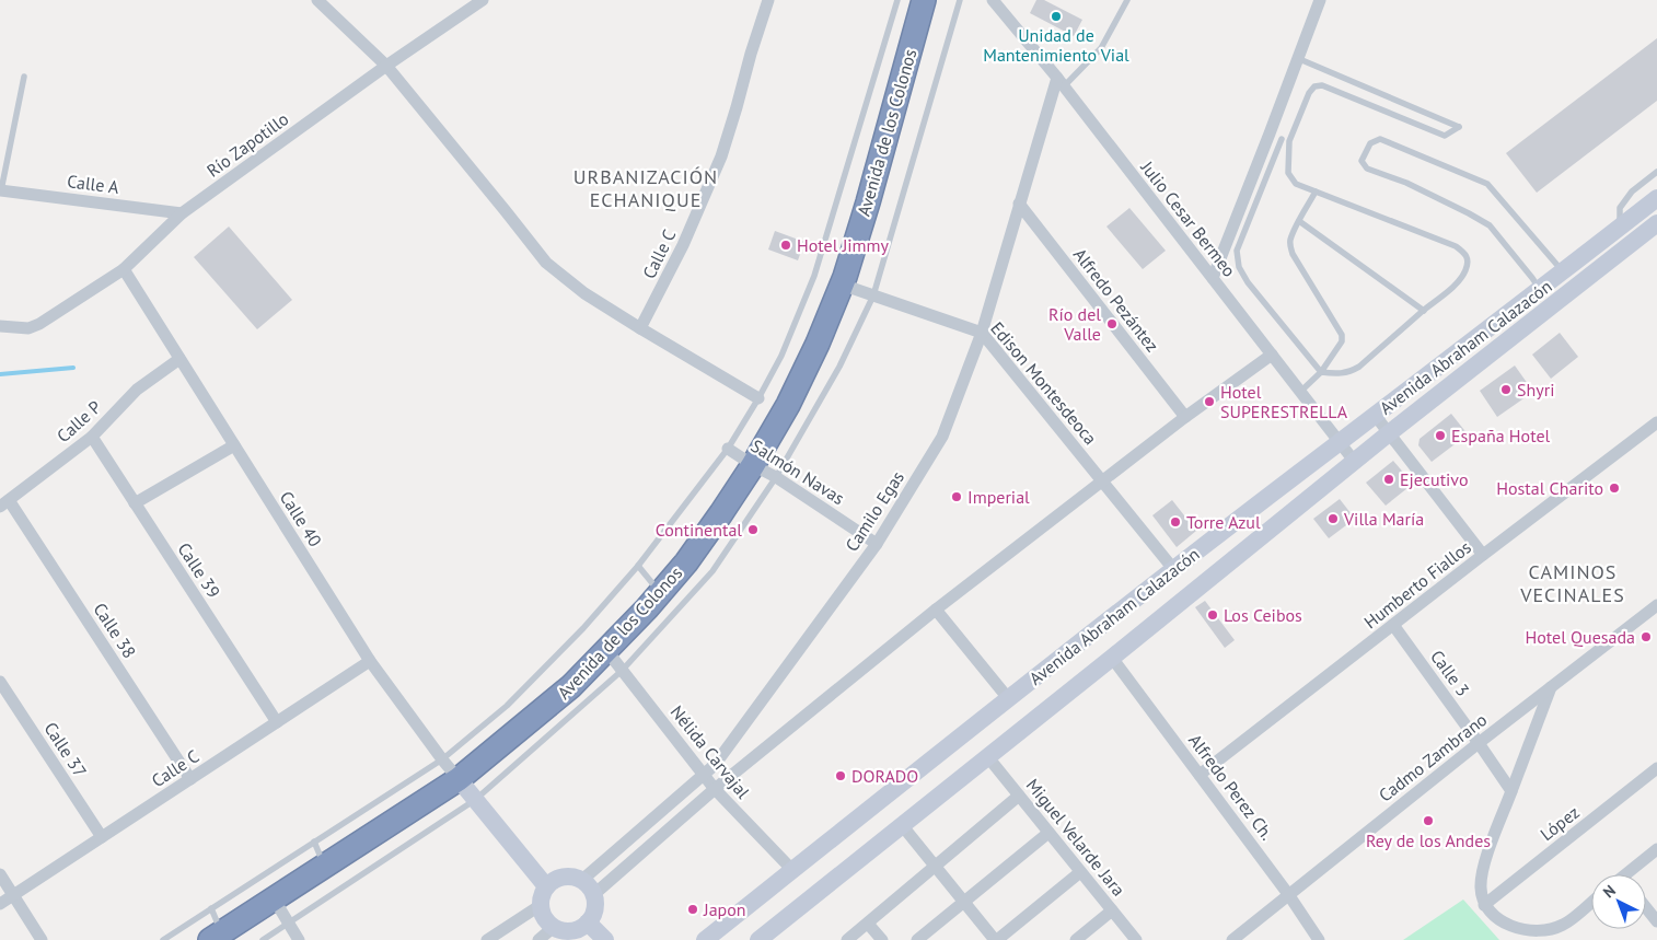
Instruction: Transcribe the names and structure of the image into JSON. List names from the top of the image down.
{
  "streets": {
    "highway": ["Avenida de los Colonos"],
    "main road": ["Avenida Abraham Calazacón"],
    "street": [
      "Río Zapotillo",
      "Calle A",
      "Julio Cesar Bermeo",
      "Calle C",
      "Alfredo Pezántez",
      "Edison Montesdeoca",
      "Calle P",
      "Salmón Navas",
      "Camilo Egas",
      "Calle 40",
      "Calle 39",
      "Humberto Fiallos",
      "Calle 38",
      "Calle 3",
      "Calle 37",
      "Nélida Carvajal",
      "Cadmo Zambrano",
      "Alfredo Perez Ch.",
      "López",
      "Miguel Velarde Jara"
    ]
  },
  "crossings": [
    ["Avenida de los Colonos", "Edison Montesdeoca"],
    ["Avenida de los Colonos", "Salmón Navas"],
    ["Avenida de los Colonos", "Calle 40"],
    ["Avenida de los Colonos", "Nélida Carvajal"],
    ["Río Zapotillo", "Calle A"],
    ["Río Zapotillo", "Calle 40"],
    ["Julio Cesar Bermeo", "Avenida Abraham Calazacón"],
    ["Julio Cesar Bermeo", "Camilo Egas"],
    ["Calle C", "Calle 40"],
    ["Calle C", "Calle 39"],
    ["Calle C", "Calle 38"],
    ["Calle C", "Calle 37"],
    ["Alfredo Pezántez", "Camilo Egas"],
    ["Avenida Abraham Calazacón", "Edison Montesdeoca"],
    ["Avenida Abraham Calazacón", "Nélida Carvajal"],
    ["Avenida Abraham Calazacón", "Alfredo Perez Ch."],
    ["Avenida Abraham Calazacón", "Miguel Velarde Jara"],
    ["Edison Montesdeoca", "Camilo Egas"],
    ["Calle P", "Calle 40"],
    ["Calle P", "Calle 39"],
    ["Calle P", "Calle 38"],
    ["Salmón Navas", "Camilo Egas"],
    ["Camilo Egas", "Nélida Carvajal"],
    ["Humberto Fiallos", "Calle 3"],
    ["Humberto Fiallos", "Alfredo Perez Ch."],
    ["Calle 3", "Cadmo Zambrano"],
    ["Cadmo Zambrano", "Alfredo Perez Ch."]
  ],
  "districts": ["URBANIZACIÓN ECHANIQUE", "CAMINOS VECINALES"],
  "places": [
    "Unidad de Mantenimiento Vial",
    "Hotel Jimmy",
    "Río del Valle",
    "Shyri",
    "Hotel SUPERESTRELLA",
    "España Hotel",
    "Ejecutivo",
    "Hostal Charito",
    "Imperial",
    "Villa María",
    "Torre Azul",
    "Continental",
    "Los Ceibos",
    "Hotel Quesada",
    "DORADO",
    "Rey de los Andes",
    "Japon"
  ],
  "north": "top left"
}
